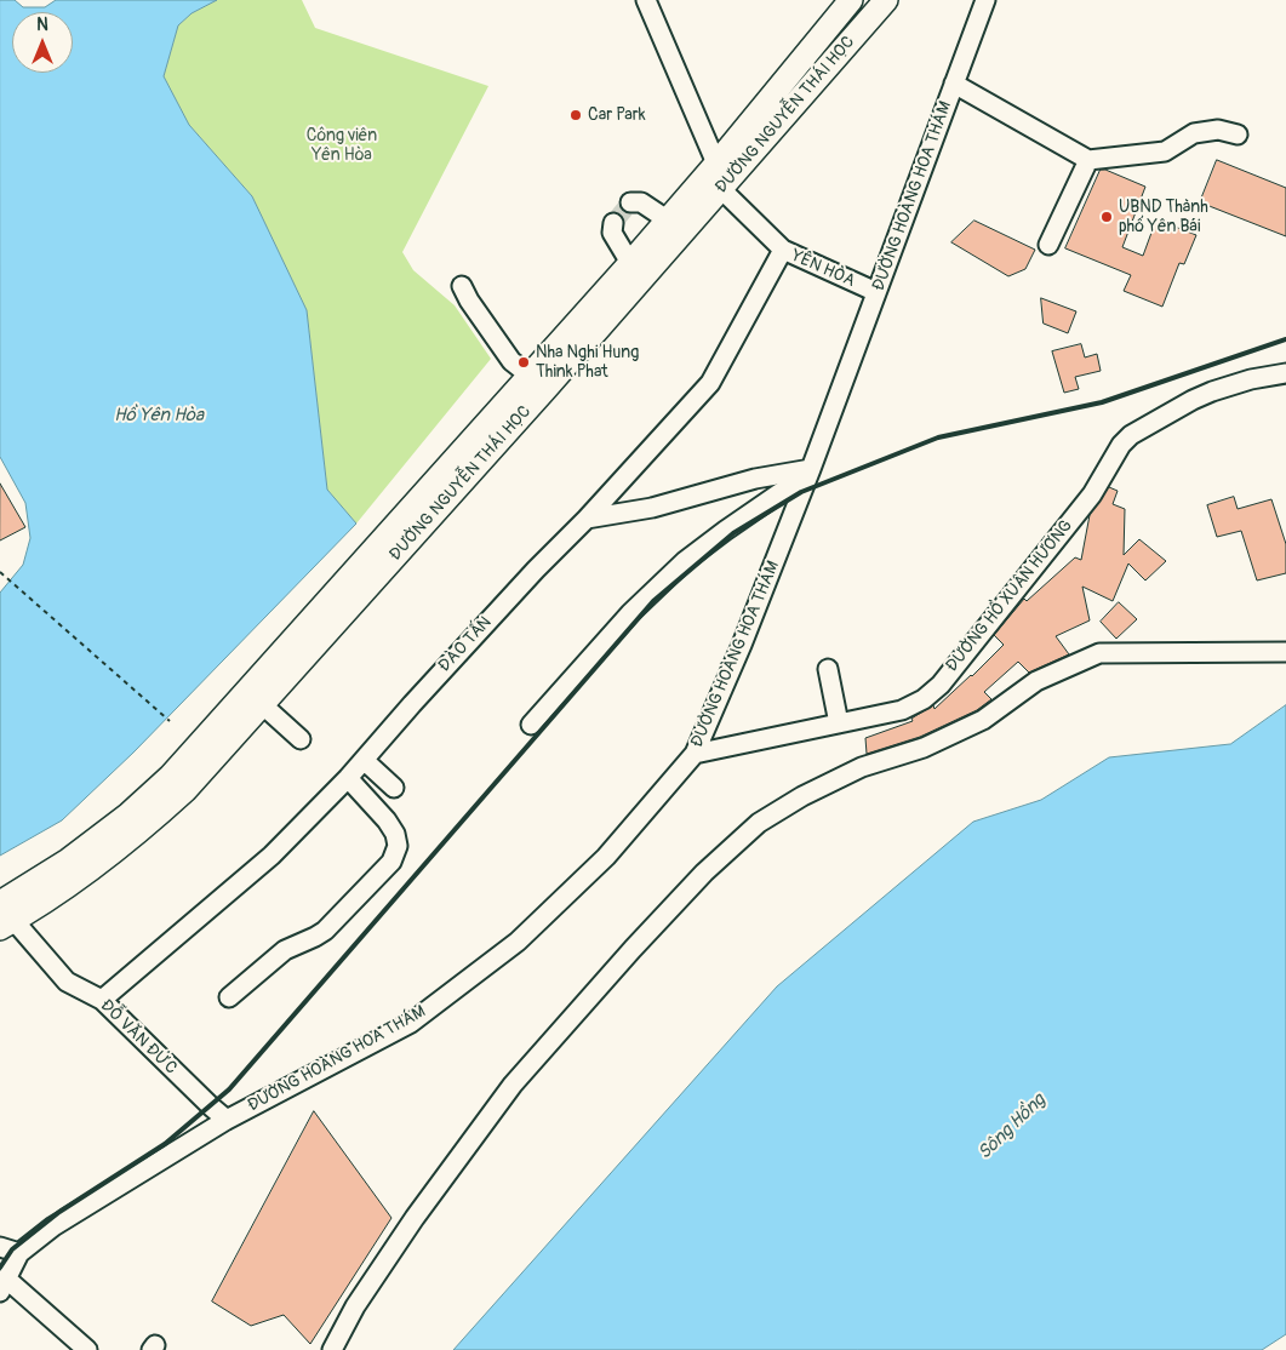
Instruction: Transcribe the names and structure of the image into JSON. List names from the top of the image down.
{
  "streets": {
    "main road": ["ĐƯỜNG NGUYỄN THÁI HỌC"],
    "street": [
      "ĐƯỜNG HOÀNG HOA THÁM",
      "YÊN HÒA",
      "ĐƯỜNG HỒ XUÂN HƯƠNG",
      "ĐÀO TẤN",
      "ĐỖ VĂN ĐỨC"
    ]
  },
  "crossings": [
    ["ĐƯỜNG NGUYỄN THÁI HỌC", "YÊN HÒA"],
    ["ĐƯỜNG NGUYỄN THÁI HỌC", "ĐỖ VĂN ĐỨC"],
    ["ĐƯỜNG HOÀNG HOA THÁM", "YÊN HÒA"],
    ["ĐƯỜNG HOÀNG HOA THÁM", "ĐƯỜNG HỒ XUÂN HƯƠNG"],
    ["ĐƯỜNG HOÀNG HOA THÁM", "ĐỖ VĂN ĐỨC"],
    ["YÊN HÒA", "ĐÀO TẤN"],
    ["ĐÀO TẤN", "ĐỖ VĂN ĐỨC"]
  ],
  "water": ["Hồ Yên Hòa", "Sông Hồng"],
  "parks": ["Công viên Yên Hòa"],
  "places": ["Car Park", "UBND Thành phố Yên Bái", "Nha Nghi Hung Think Phat"],
  "north": "top"
}
